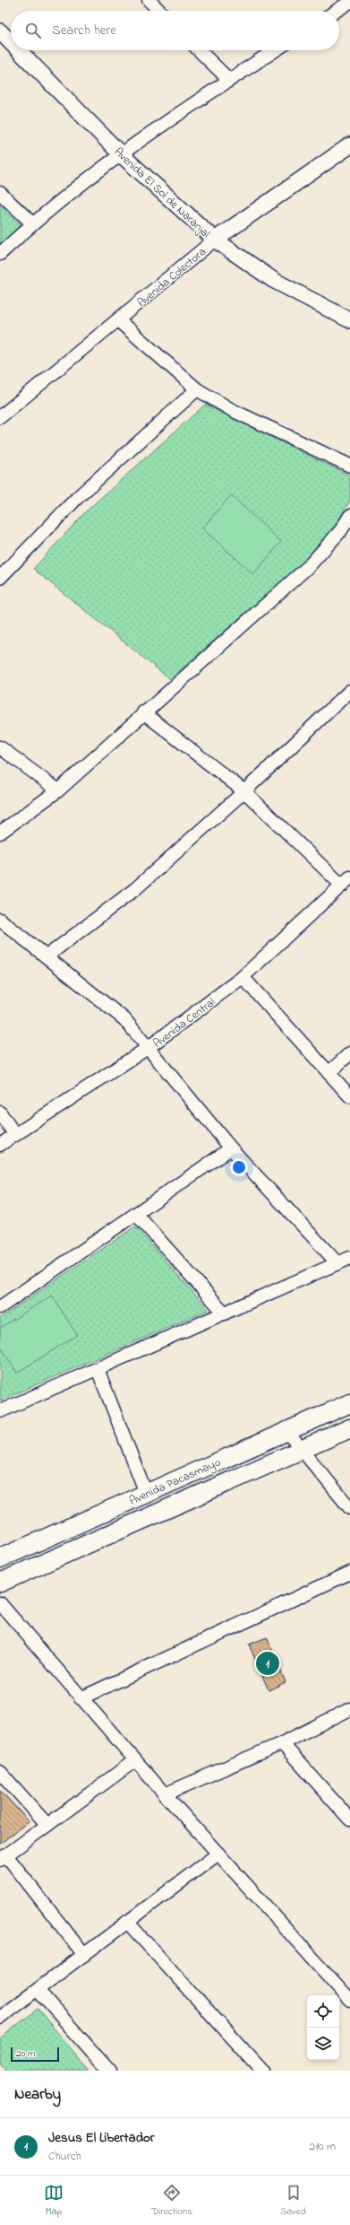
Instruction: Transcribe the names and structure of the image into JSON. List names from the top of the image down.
{
  "streets": {
    "main road": ["Avenida Pacasmayo"],
    "street": ["Avenida El Sol de Naranjal", "Avenida Colectora", "Avenida Central"]
  },
  "crossings": [
    ["Avenida El Sol de Naranjal", "Avenida Colectora"]
  ],
  "scale_bar": "20 m",
  "page": {
    "search": "Search here",
    "pins": "1",
    "scale": "20 m",
    "heading": "Nearby",
    "list": [
      {
        "mark": "1",
        "name": "Jesus El Libertador",
        "note": "Church",
        "value": "210 m"
      }
    ],
    "nav": ["Map", "Directions", "Saved"]
  }
}
